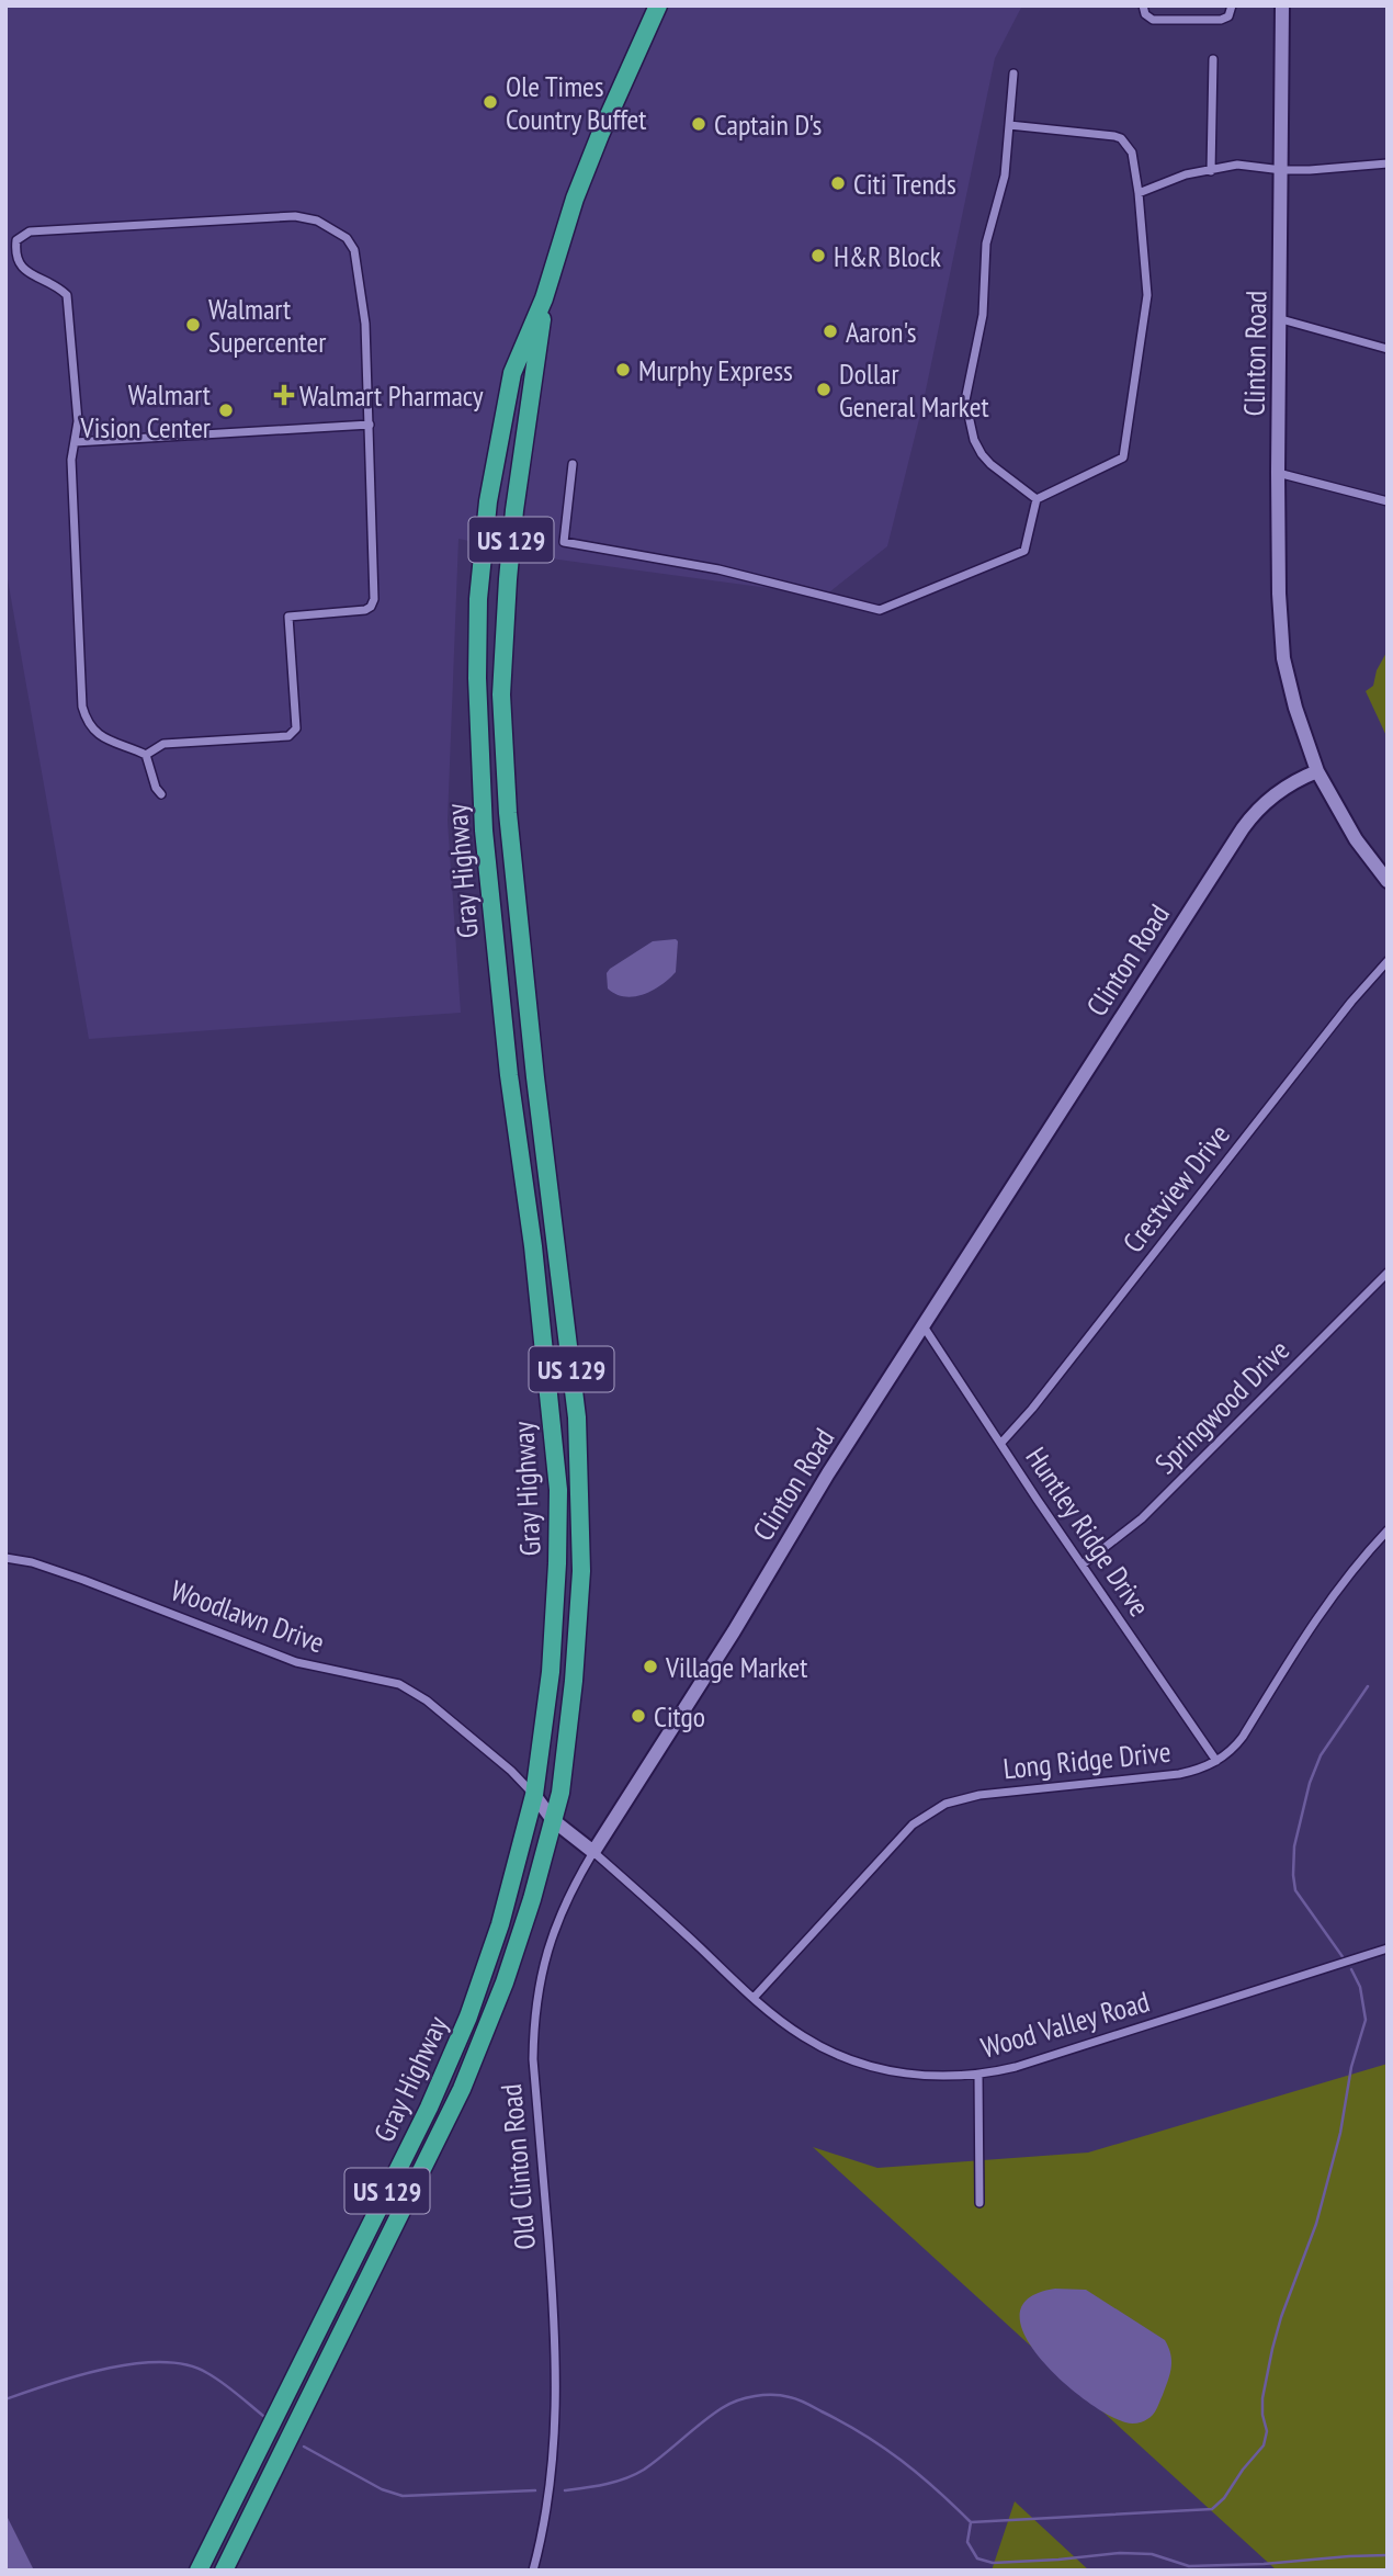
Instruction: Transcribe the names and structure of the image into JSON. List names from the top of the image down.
{
  "streets": {
    "highway": ["US 129", "Gray Highway"],
    "street": [
      "Clinton Road",
      "Crestview Drive",
      "Springwood Drive",
      "Huntley Ridge Drive",
      "Woodlawn Drive",
      "Long Ridge Drive",
      "Wood Valley Road",
      "Old Clinton Road"
    ]
  },
  "crossings": [
    ["Clinton Road", "Huntley Ridge Drive"],
    ["Clinton Road", "Wood Valley Road"],
    ["Clinton Road", "Old Clinton Road"],
    ["Gray Highway", "Woodlawn Drive"],
    ["Crestview Drive", "Huntley Ridge Drive"],
    ["Springwood Drive", "Huntley Ridge Drive"],
    ["Huntley Ridge Drive", "Long Ridge Drive"],
    ["Long Ridge Drive", "Wood Valley Road"],
    ["Wood Valley Road", "Old Clinton Road"]
  ],
  "places": {
    "other": [
      "Ole Times Country Buffet",
      "Captain D's",
      "Citi Trends",
      "H&R Block",
      "Walmart Supercenter",
      "Aaron's",
      "Murphy Express",
      "Dollar General Market",
      "Walmart Vision Center",
      "Village Market",
      "Citgo"
    ],
    "health": ["Walmart Pharmacy"]
  }
}
